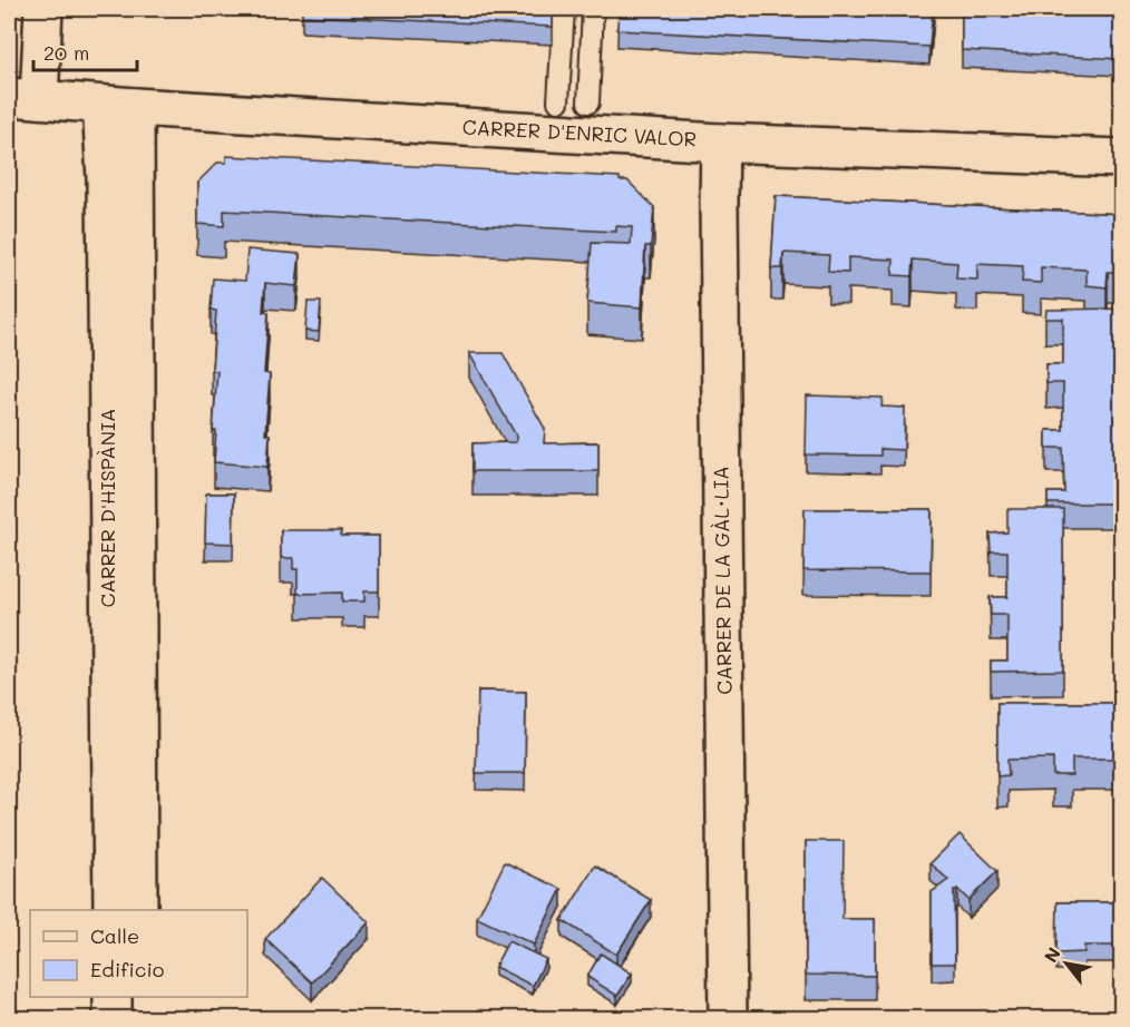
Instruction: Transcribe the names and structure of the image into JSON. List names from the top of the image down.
{
  "streets": {
    "street": ["CARRER D'ENRIC VALOR", "CARRER D'HISPÀNIA", "CARRER DE LA GÀL·LIA"]
  },
  "crossings": [
    ["CARRER D'ENRIC VALOR", "CARRER D'HISPÀNIA"],
    ["CARRER D'ENRIC VALOR", "CARRER DE LA GÀL·LIA"]
  ],
  "legend": ["Calle", "Edificio"],
  "scale_bar": "20 m",
  "north": "top left"
}
